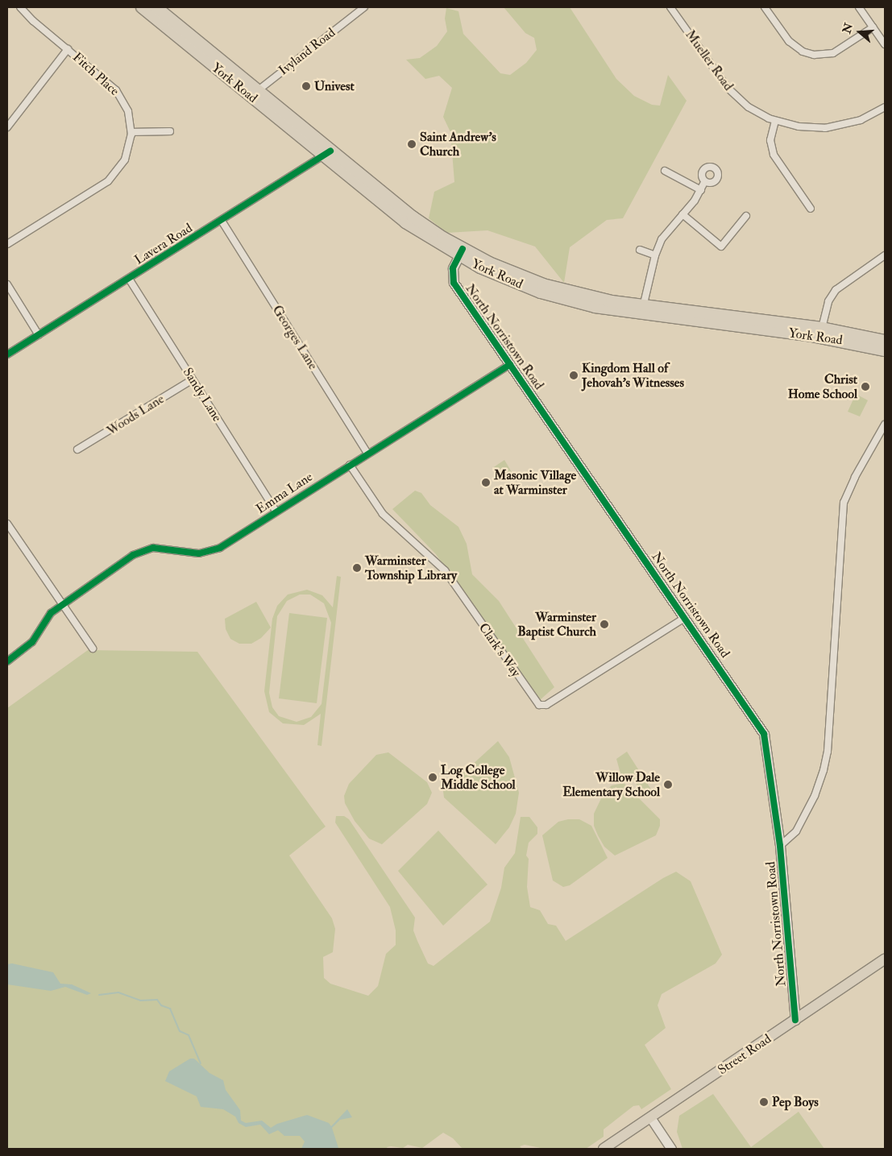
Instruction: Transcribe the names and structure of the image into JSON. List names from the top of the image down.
{
  "streets": {
    "highway": ["York Road"],
    "main road": ["Street Road"],
    "street": [
      "Ivyland Road",
      "Mueller Road",
      "Fitch Place",
      "Lavera Road",
      "North Norristown Road",
      "Georges Lane",
      "Sandy Lane",
      "Woods Lane",
      "Emma Lane",
      "Clark's Way"
    ]
  },
  "crossings": [
    ["Ivyland Road", "York Road"],
    ["York Road", "Lavera Road"],
    ["York Road", "North Norristown Road"],
    ["Lavera Road", "Georges Lane"],
    ["Lavera Road", "Sandy Lane"],
    ["North Norristown Road", "Emma Lane"],
    ["North Norristown Road", "Clark's Way"],
    ["North Norristown Road", "Street Road"],
    ["Georges Lane", "Emma Lane"],
    ["Sandy Lane", "Woods Lane"],
    ["Sandy Lane", "Emma Lane"],
    ["Emma Lane", "Clark's Way"]
  ],
  "places": [
    "Univest",
    "Saint Andrew's Church",
    "Kingdom Hall of Jehovah's Witnesses",
    "Christ Home School",
    "Masonic Village at Warminster",
    "Warminster Township Library",
    "Warminster Baptist Church",
    "Log College Middle School",
    "Willow Dale Elementary School",
    "Pep Boys"
  ],
  "north": "left"
}
